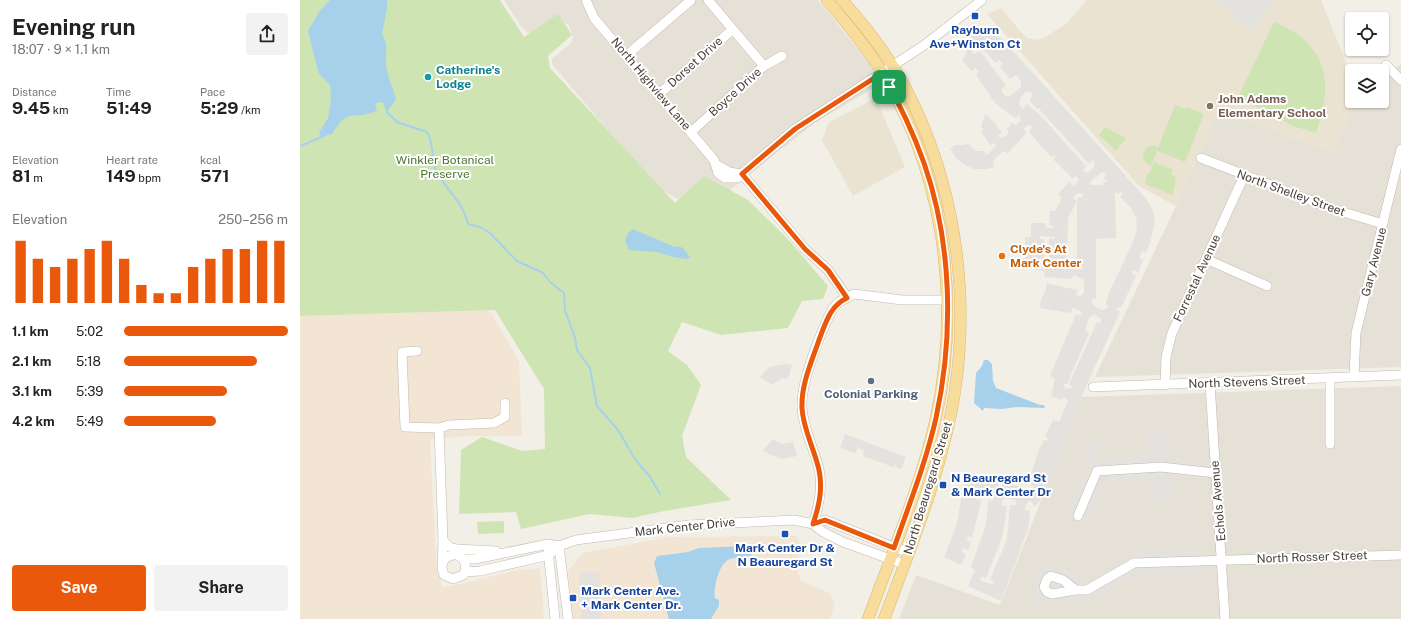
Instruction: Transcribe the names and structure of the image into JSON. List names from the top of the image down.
{
  "streets": {
    "main road": ["North Beauregard Street"],
    "street": [
      "Dorset Drive",
      "North Highview Lane",
      "Boyce Drive",
      "North Shelley Street",
      "Gary Avenue",
      "Forrestal Avenue",
      "North Stevens Street",
      "Echols Avenue",
      "Mark Center Drive",
      "North Rosser Street"
    ]
  },
  "crossings": [
    ["Dorset Drive", "North Highview Lane"],
    ["North Highview Lane", "Boyce Drive"],
    ["North Shelley Street", "Gary Avenue"],
    ["North Shelley Street", "Forrestal Avenue"],
    ["Gary Avenue", "North Stevens Street"],
    ["Forrestal Avenue", "North Stevens Street"],
    ["North Stevens Street", "Echols Avenue"],
    ["North Beauregard Street", "Mark Center Drive"],
    ["Echols Avenue", "North Rosser Street"]
  ],
  "parks": ["Winkler Botanical Preserve"],
  "places": {
    "transit": [
      "Rayburn Ave+Winston Ct",
      "N Beauregard St & Mark Center Dr",
      "Mark Center Dr & N Beauregard St",
      "Mark Center Ave. + Mark Center Dr."
    ],
    "other": [
      "Catherine's Lodge",
      "John Adams Elementary School",
      "Clyde's At Mark Center",
      "Colonial Parking"
    ]
  },
  "page": {
    "heading": ["Evening run", "18:07 · 9 × 1.1 km"],
    "stats": [
      ["Distance", "9.45 km"],
      ["Time", "51:49"],
      ["Pace", "5:29 /km"],
      ["Elevation", "81 m"],
      ["Heart rate", "149 bpm"],
      ["kcal", "571"]
    ],
    "chart": ["Elevation", "250–256 m"],
    "list": [
      {
        "name": "1.1 km",
        "note": "5:02"
      },
      {
        "name": "2.1 km",
        "note": "5:18"
      },
      {
        "name": "3.1 km",
        "note": "5:39"
      },
      {
        "name": "4.2 km",
        "note": "5:49"
      }
    ],
    "buttons": ["Save", "Share"]
  }
}
